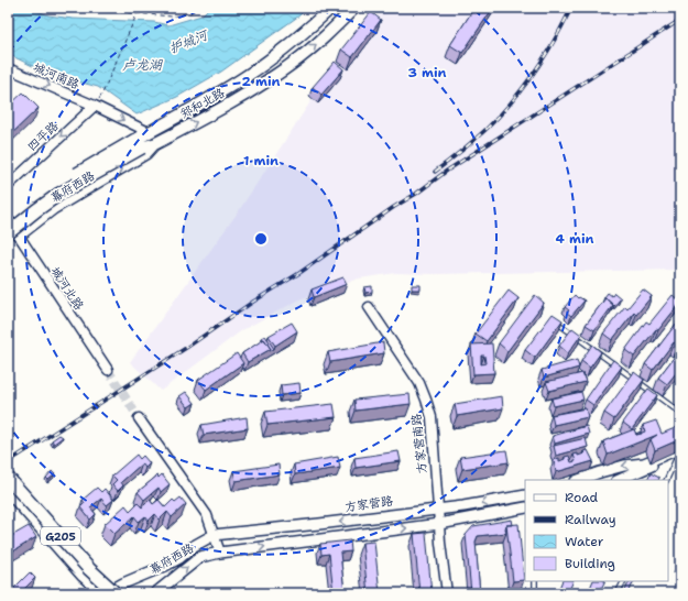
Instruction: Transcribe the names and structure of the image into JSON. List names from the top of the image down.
{
  "streets": {
    "highway": ["幕府西路", "G205"],
    "main road": ["郑和北路", "方家营路"],
    "street": [
      "城河南路",
      "四平路",
      "城河北路",
      "方家营南路"
    ]
  },
  "crossings": [
    ["城河南路", "郑和北路"],
    ["城河南路", "四平路"],
    ["郑和北路", "幕府西路"],
    ["幕府西路", "城河北路"],
    ["幕府西路", "方家营路"],
    ["幕府西路", "G205"],
    ["方家营南路", "方家营路"]
  ],
  "one_way": ["城河南路"],
  "water": ["护城河", "卢龙湖"],
  "legend": [
    "Road",
    "Railway",
    "Water",
    "Building"
  ],
  "rings": [
    "3 min",
    "2 min",
    "1 min",
    "4 min"
  ]
}
